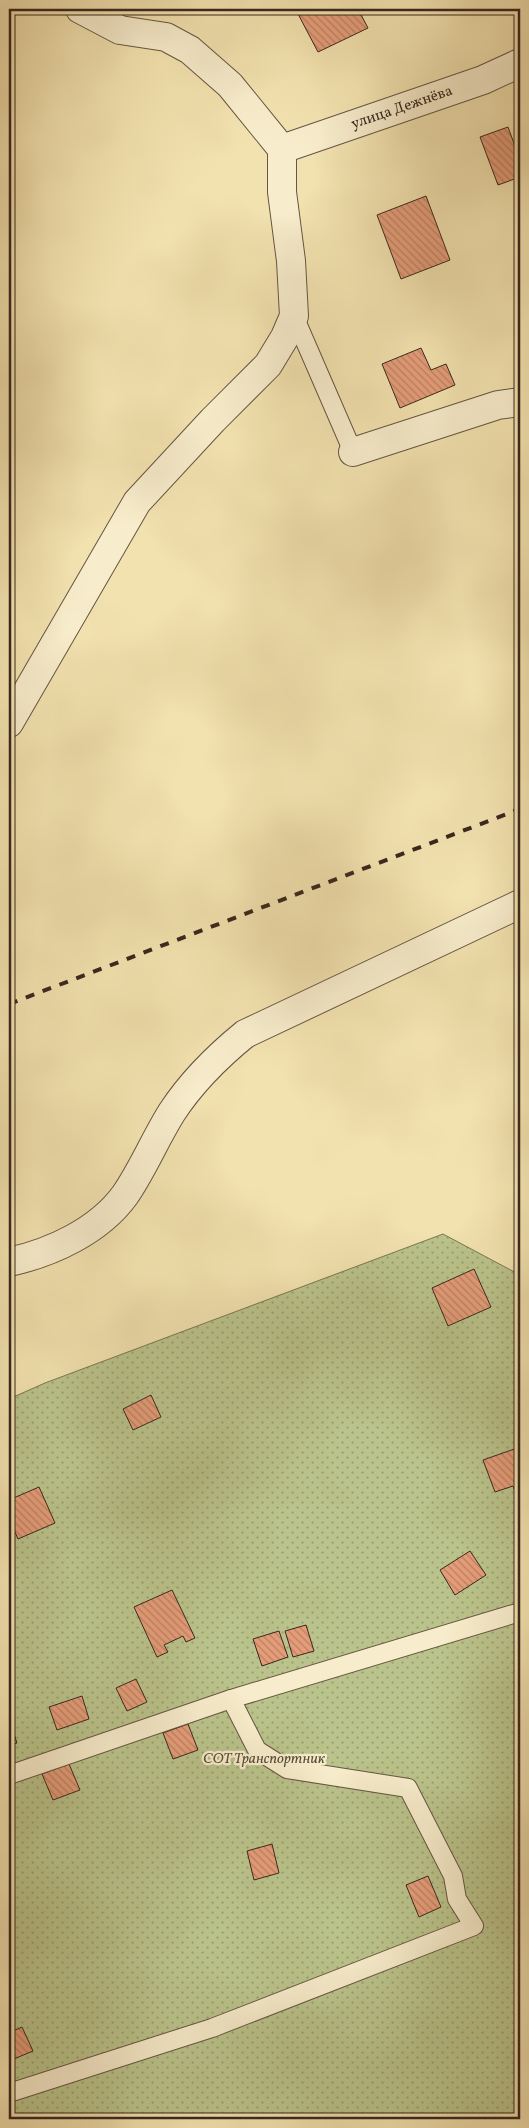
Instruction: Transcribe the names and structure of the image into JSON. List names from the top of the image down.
{
  "streets": {
    "street": ["улица Дежнёва"]
  },
  "parks": ["СОТ Транспортник"]
}
